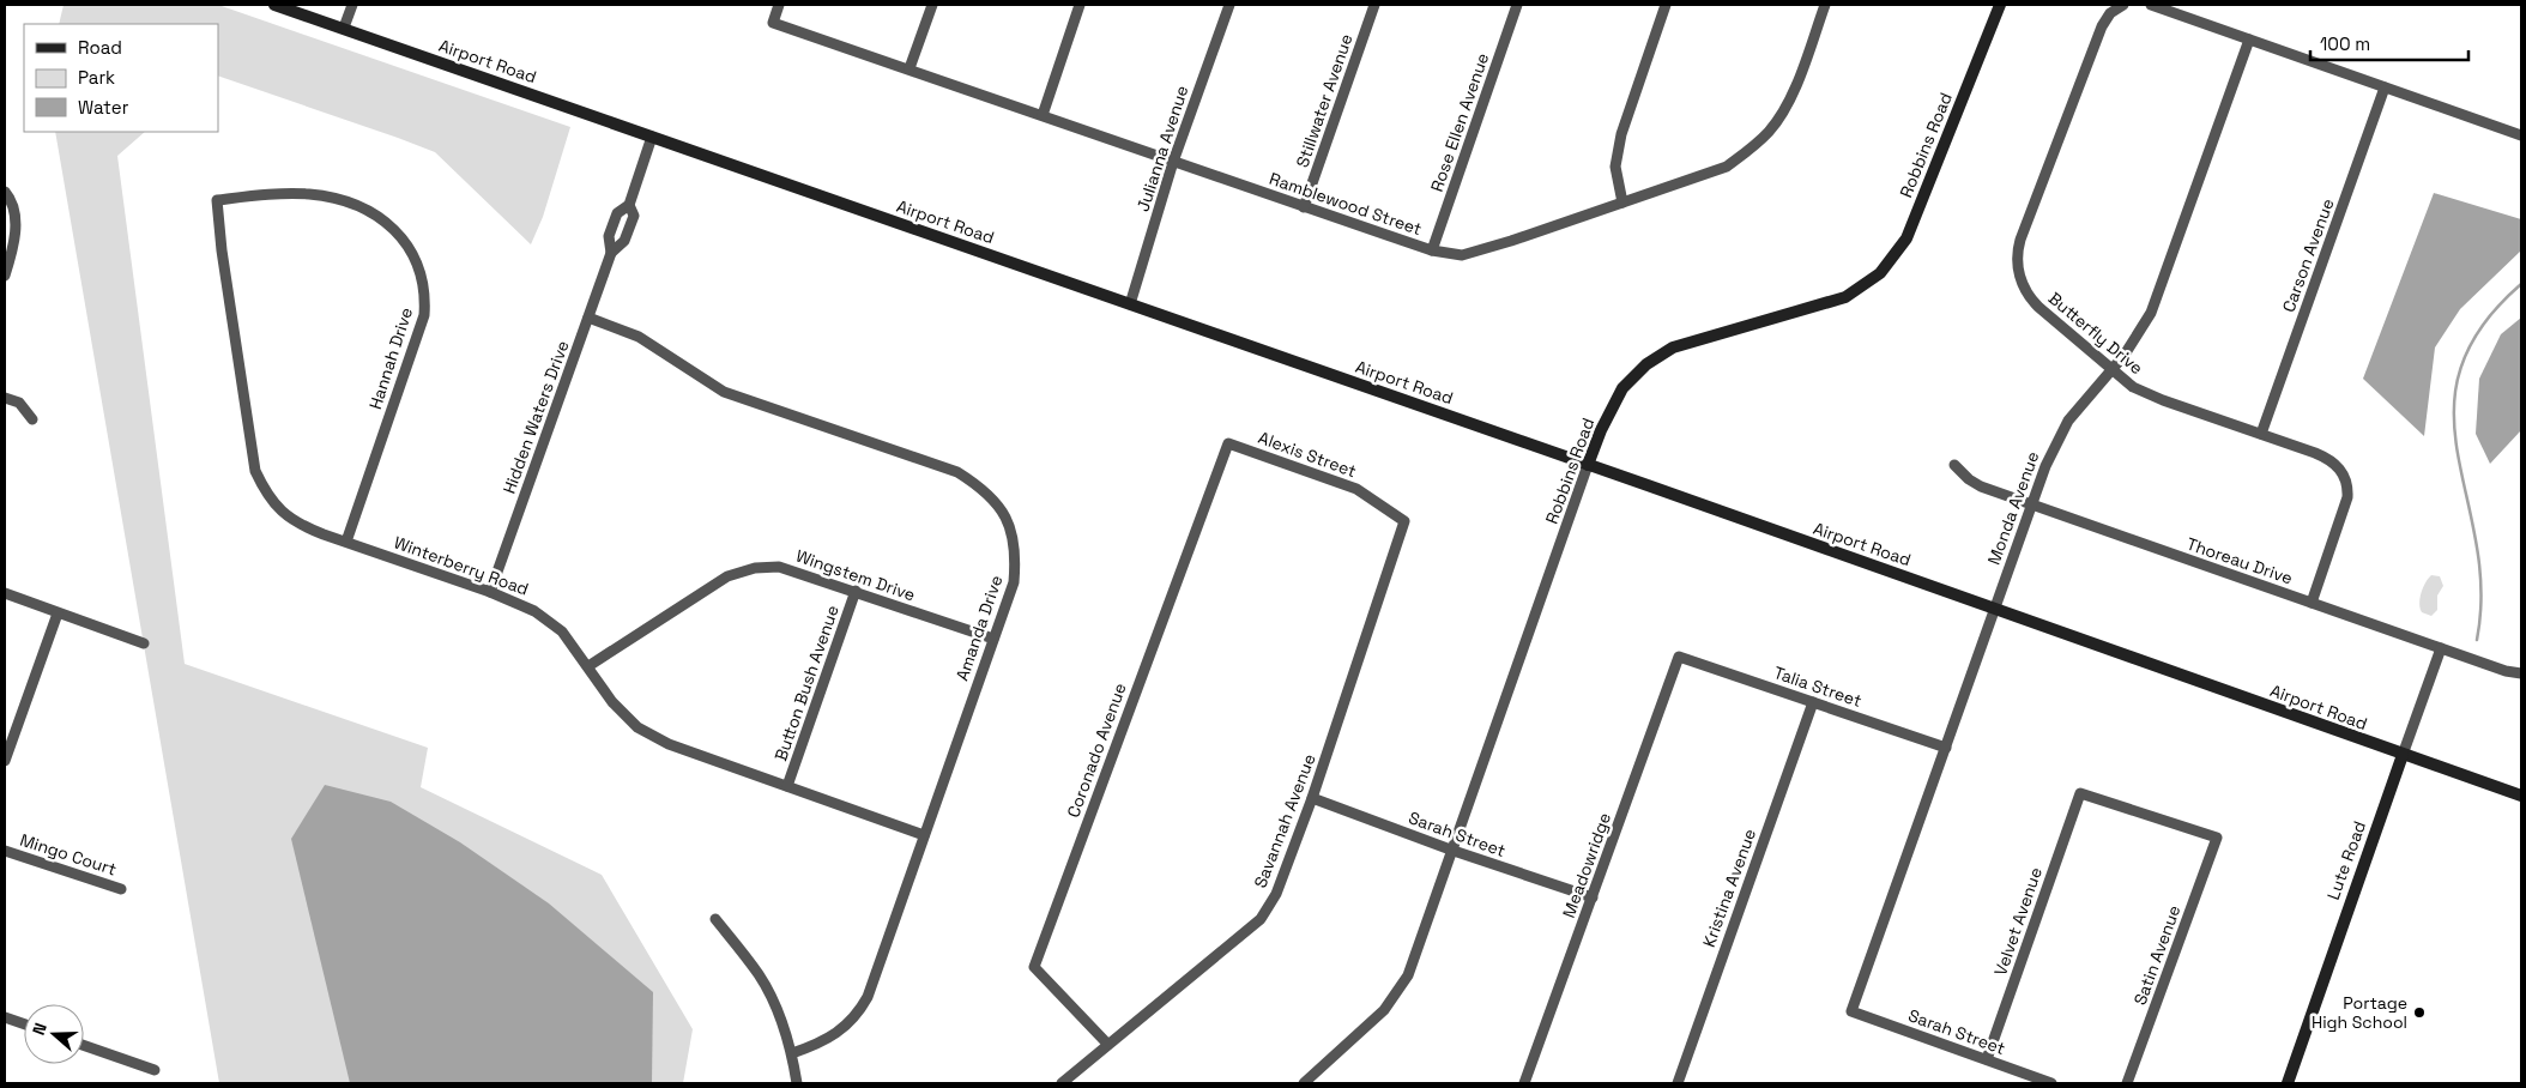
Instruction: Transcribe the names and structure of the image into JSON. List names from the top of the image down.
{
  "streets": {
    "main road": ["Airport Road", "Robbins Road", "Lute Road"],
    "street": [
      "Stillwater Avenue",
      "Rose Ellen Avenue",
      "Julianna Avenue",
      "Ramblewood Street",
      "Carson Avenue",
      "Butterfly Drive",
      "Hannah Drive",
      "Hidden Waters Drive",
      "Alexis Street",
      "Monda Avenue",
      "Thoreau Drive",
      "Winterberry Road",
      "Wingstem Drive",
      "Amanda Drive",
      "Button Bush Avenue",
      "Talia Street",
      "Coronado Avenue",
      "Savannah Avenue",
      "Sarah Street",
      "Mingo Court",
      "Meadowridge",
      "Kristina Avenue",
      "Velvet Avenue",
      "Satin Avenue"
    ]
  },
  "crossings": [
    ["Airport Road", "Robbins Road"],
    ["Airport Road", "Julianna Avenue"],
    ["Airport Road", "Hidden Waters Drive"],
    ["Airport Road", "Monda Avenue"],
    ["Airport Road", "Lute Road"],
    ["Stillwater Avenue", "Ramblewood Street"],
    ["Rose Ellen Avenue", "Ramblewood Street"],
    ["Robbins Road", "Sarah Street"],
    ["Julianna Avenue", "Ramblewood Street"],
    ["Carson Avenue", "Butterfly Drive"],
    ["Butterfly Drive", "Monda Avenue"],
    ["Butterfly Drive", "Thoreau Drive"],
    ["Hannah Drive", "Winterberry Road"],
    ["Hidden Waters Drive", "Winterberry Road"],
    ["Hidden Waters Drive", "Amanda Drive"],
    ["Alexis Street", "Coronado Avenue"],
    ["Alexis Street", "Savannah Avenue"],
    ["Monda Avenue", "Thoreau Drive"],
    ["Monda Avenue", "Talia Street"],
    ["Monda Avenue", "Sarah Street"],
    ["Thoreau Drive", "Lute Road"],
    ["Winterberry Road", "Wingstem Drive"],
    ["Winterberry Road", "Amanda Drive"],
    ["Winterberry Road", "Button Bush Avenue"],
    ["Wingstem Drive", "Amanda Drive"],
    ["Wingstem Drive", "Button Bush Avenue"],
    ["Talia Street", "Meadowridge"],
    ["Talia Street", "Kristina Avenue"],
    ["Coronado Avenue", "Savannah Avenue"],
    ["Savannah Avenue", "Sarah Street"],
    ["Sarah Street", "Meadowridge"],
    ["Sarah Street", "Velvet Avenue"],
    ["Velvet Avenue", "Satin Avenue"]
  ],
  "places": ["Portage High School"],
  "legend": ["Road", "Park", "Water"],
  "scale_bar": "100 m",
  "north": "left"
}
